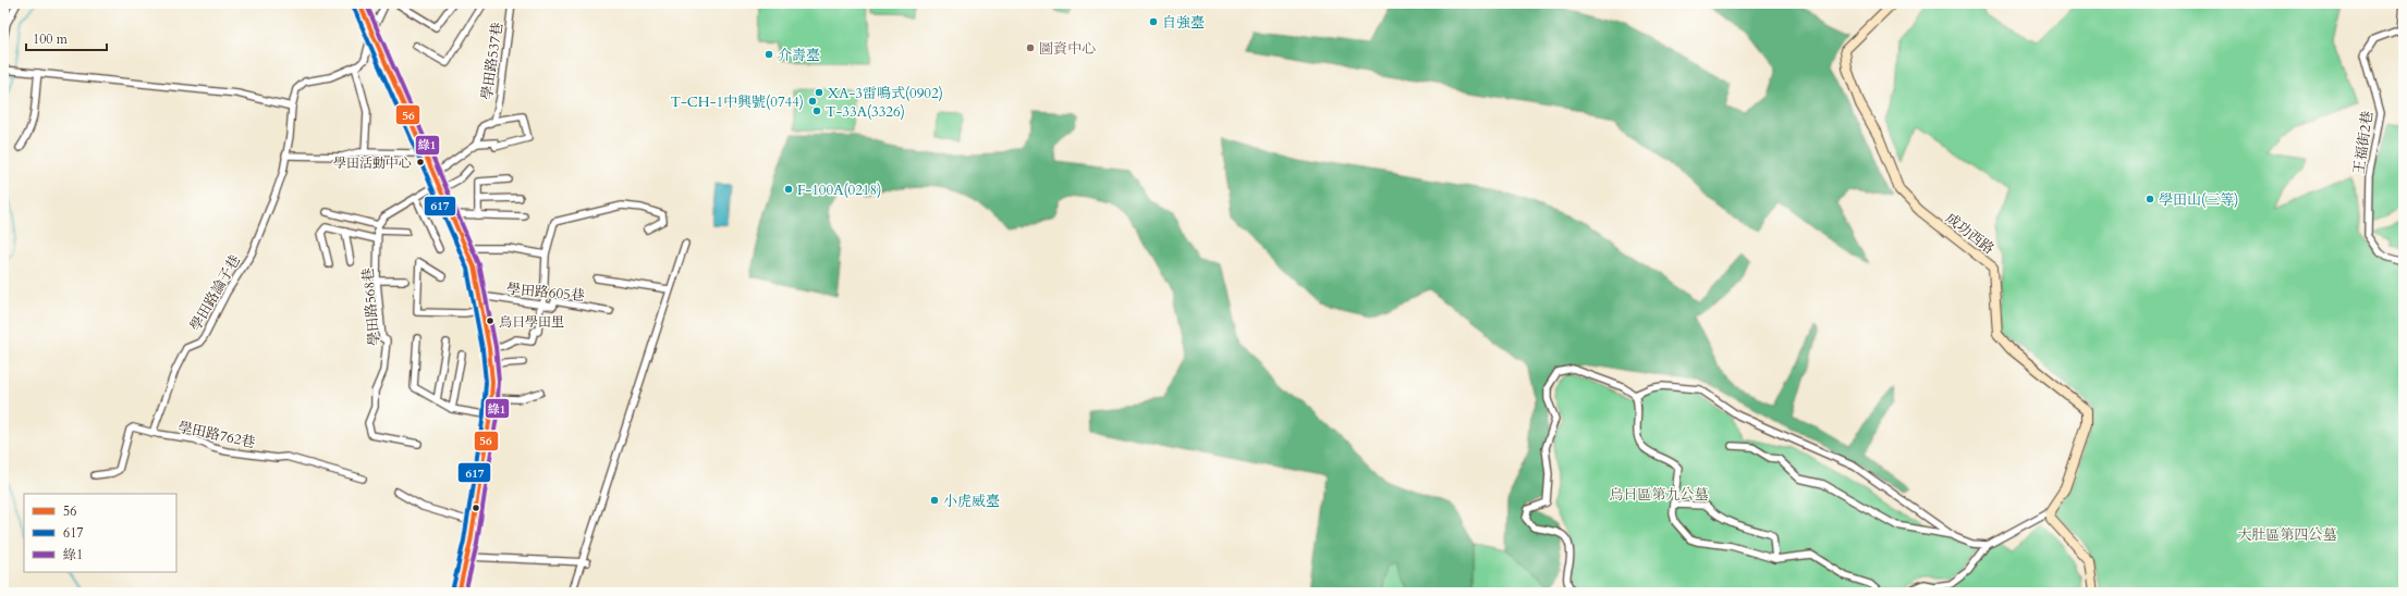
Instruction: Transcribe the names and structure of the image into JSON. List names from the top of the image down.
{
  "streets": {
    "street": [
      "學田路537巷",
      "王福街2巷",
      "成功西路",
      "學田路605巷",
      "學田路論子巷",
      "學田路568巷",
      "學田路762巷"
    ]
  },
  "crossings": [
    ["學田路論子巷", "學田路762巷"]
  ],
  "parks": ["烏日區第九公墓", "大肚區第四公墓"],
  "places": [
    "自強臺",
    "圖資中心",
    "介壽臺",
    "XA-3雷鳴式(0902)",
    "T-CH-1中興號(0744)",
    "T-33A(3326)",
    "學田活動中心",
    "F-100A(0218)",
    "學田山(三等)",
    "烏日學田里",
    "小虎威臺"
  ],
  "lines": ["transit line 56", "transit line 綠1", "transit line 617"],
  "legend": ["56", "617", "綠1"],
  "scale_bar": "100 m"
}
